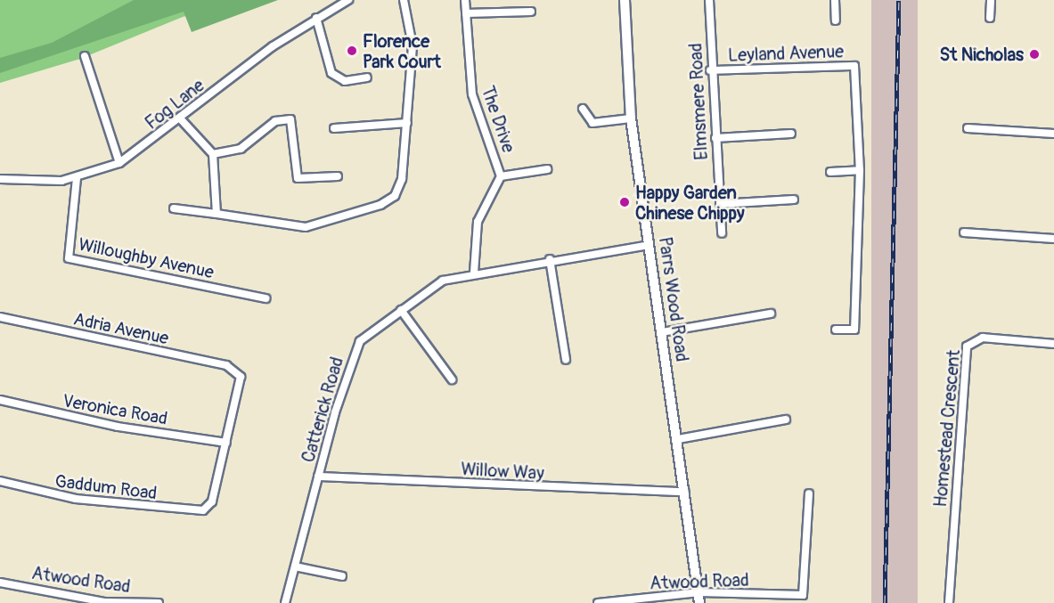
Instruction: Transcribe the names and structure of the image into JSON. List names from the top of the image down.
{
  "streets": {
    "street": [
      "Leyland Avenue",
      "Elmsmere Road",
      "Fog Lane",
      "The Drive",
      "Willoughby Avenue",
      "Parrs Wood Road",
      "Adria Avenue",
      "Veronica Road",
      "Catterick Road",
      "Homestead Crescent",
      "Willow Way",
      "Gaddum Road",
      "Atwood Road"
    ]
  },
  "crossings": [
    ["Leyland Avenue", "Elmsmere Road"],
    ["Fog Lane", "Willoughby Avenue"],
    ["The Drive", "Catterick Road"],
    ["Parrs Wood Road", "Catterick Road"],
    ["Parrs Wood Road", "Willow Way"],
    ["Parrs Wood Road", "Atwood Road"],
    ["Adria Avenue", "Veronica Road"],
    ["Adria Avenue", "Gaddum Road"],
    ["Veronica Road", "Gaddum Road"],
    ["Catterick Road", "Willow Way"]
  ],
  "places": ["Florence Park Court", "St Nicholas", "Happy Garden Chinese Chippy"]
}
